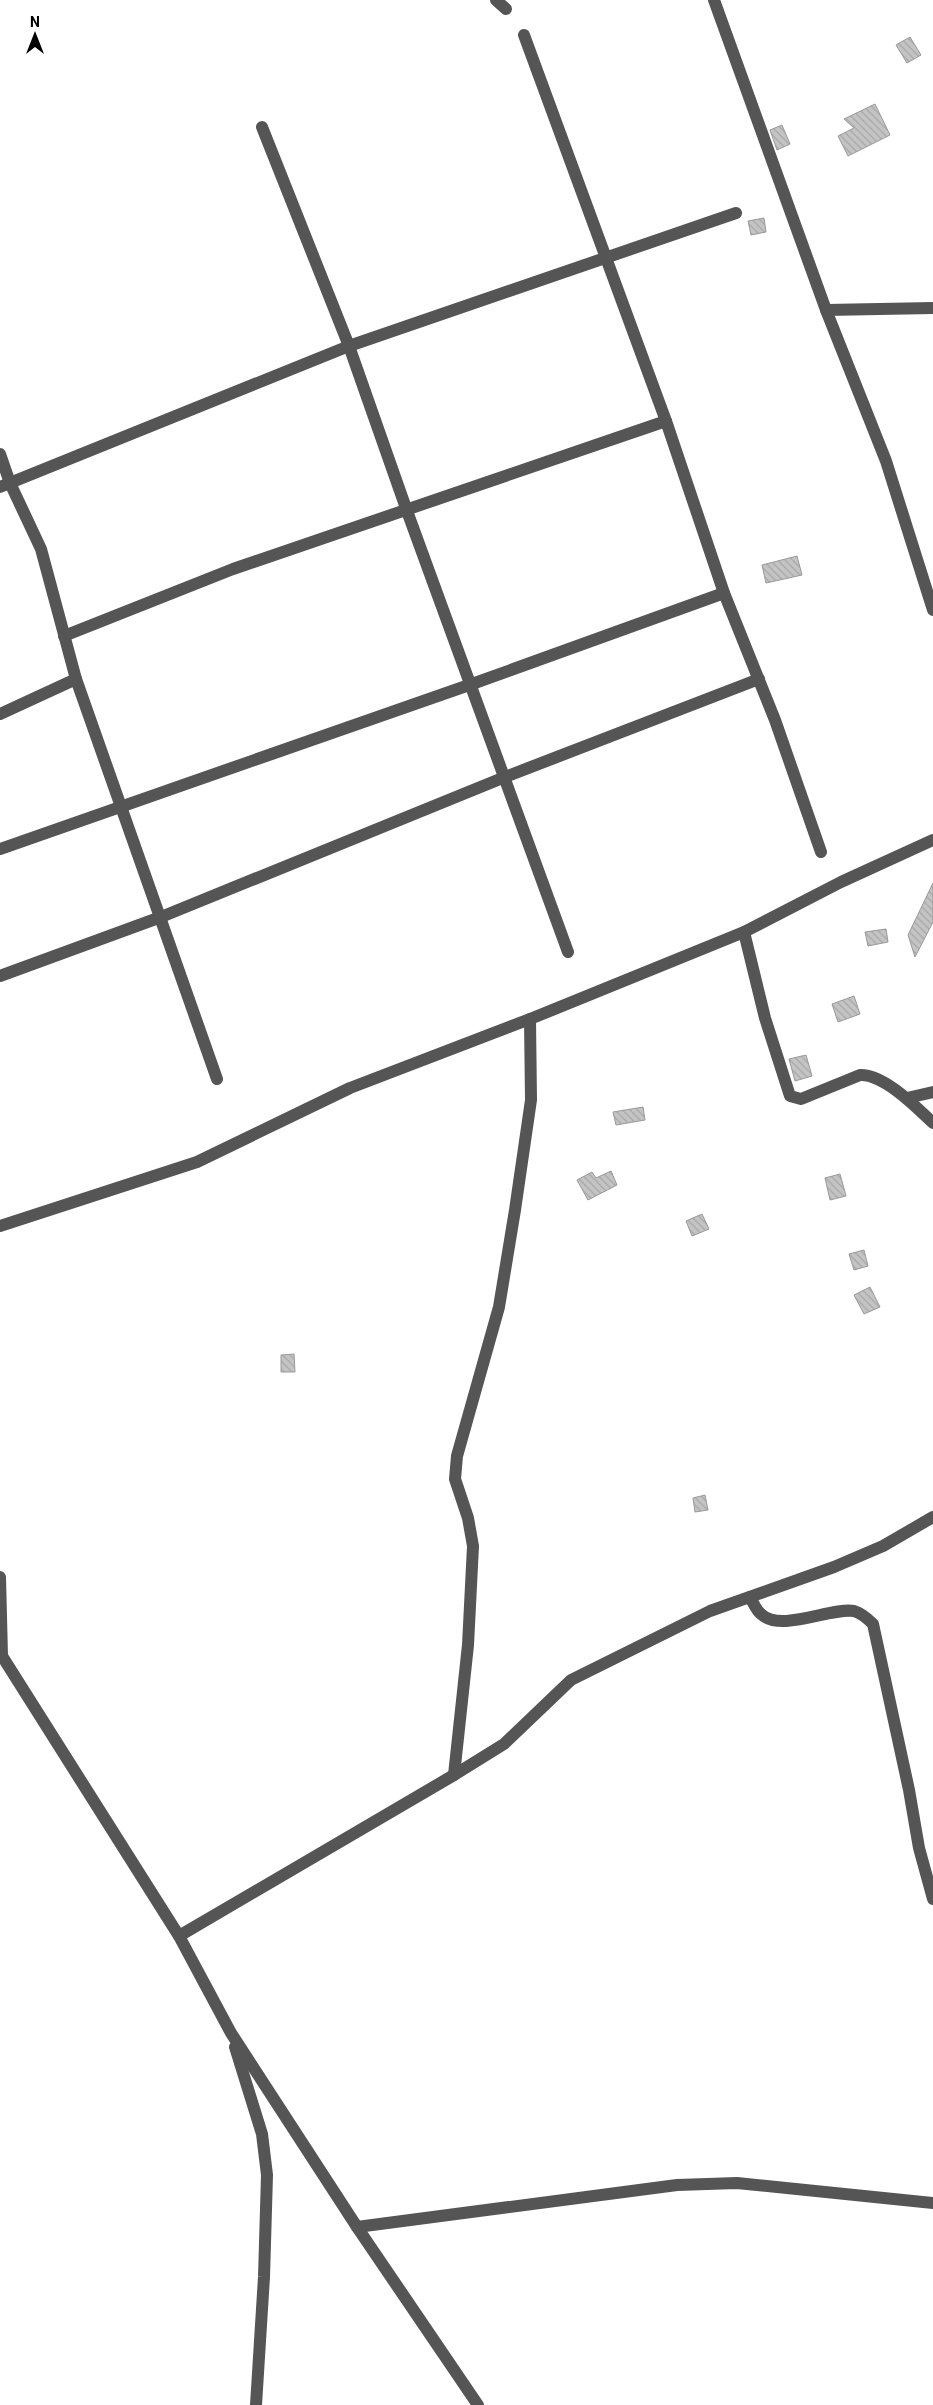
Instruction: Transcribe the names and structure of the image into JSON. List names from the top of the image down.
{
  "north": "top"
}
